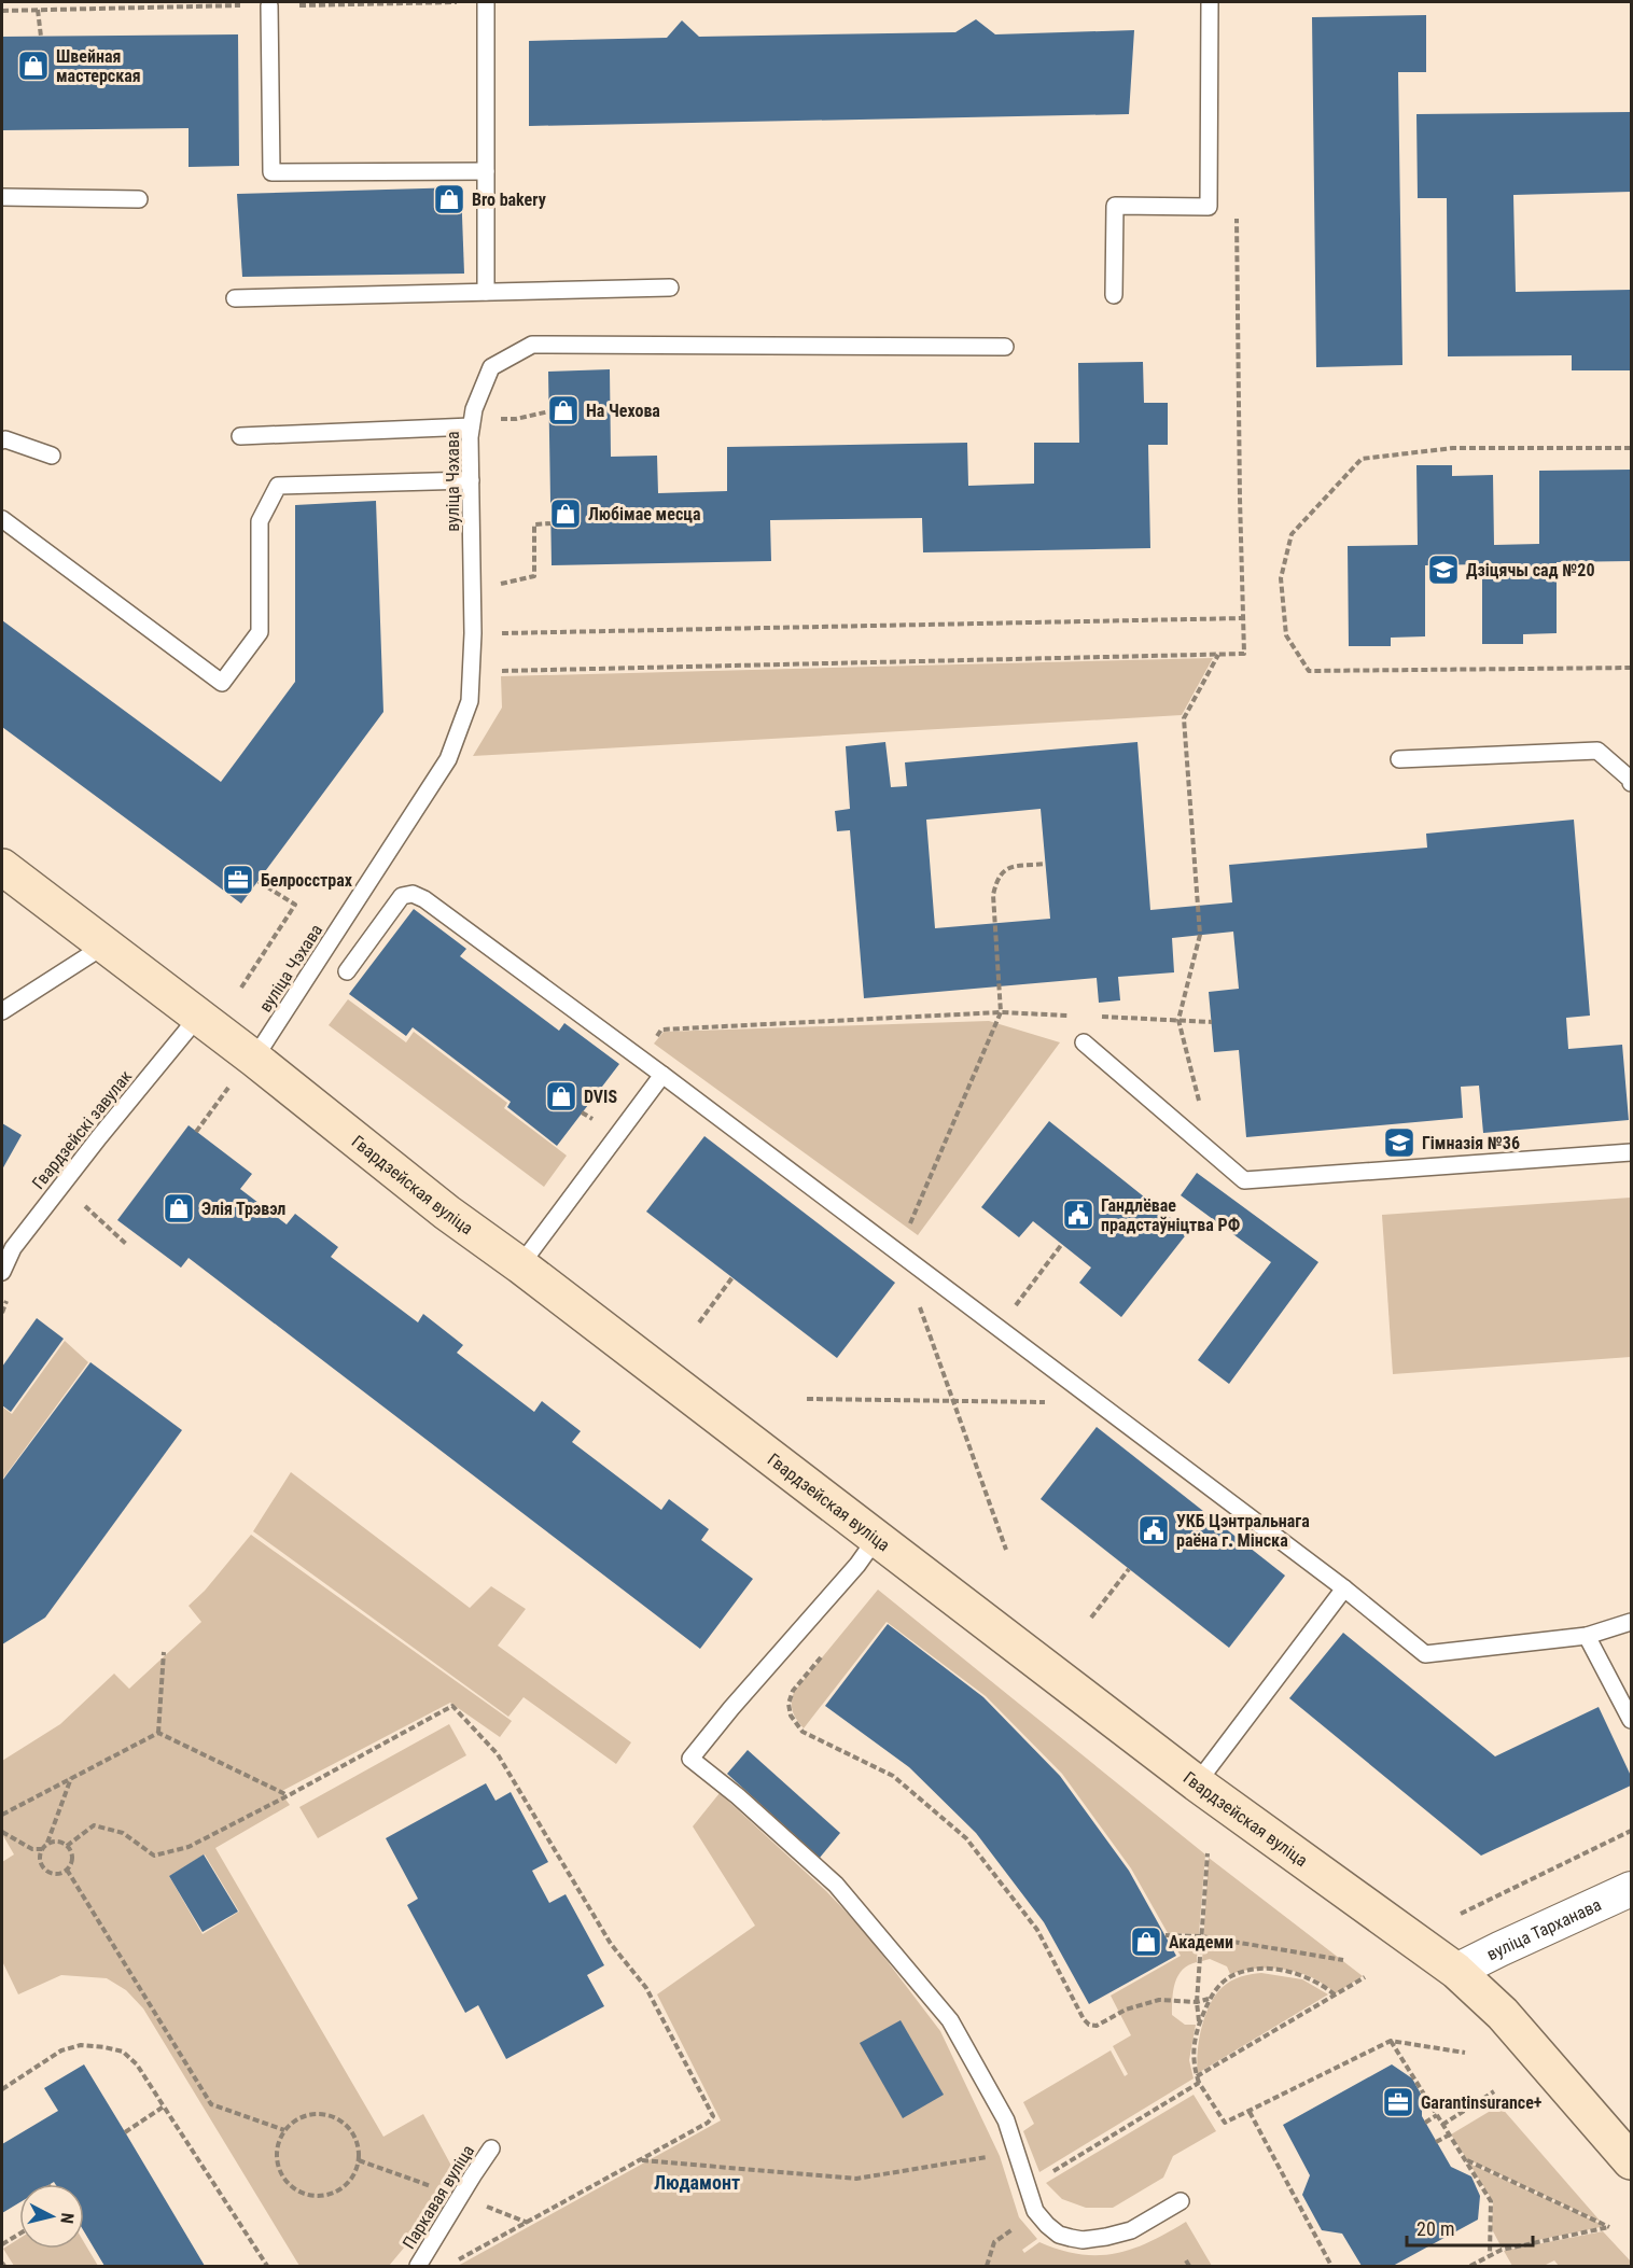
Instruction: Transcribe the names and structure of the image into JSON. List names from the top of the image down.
{
  "streets": {
    "street": ["Гвардзейская вуліца", "вуліца Тарханава"],
    "lane": ["вуліца Чэхава", "Гвардзейскі завулак", "Паркавая вуліца"]
  },
  "crossings": [
    ["вуліца Чэхава", "Гвардзейская вуліца"],
    ["Гвардзейскі завулак", "Гвардзейская вуліца"],
    ["Гвардзейская вуліца", "вуліца Тарханава"]
  ],
  "districts": ["Людамонт"],
  "places": {
    "shop": [
      "Швейная мастерская",
      "Bro bakery",
      "На Чехова",
      "Любімае месца",
      "DVIS",
      "Элія Трэвэл",
      "Академи"
    ],
    "school or university": ["Дзіцячы сад №20", "Гімназія №36"],
    "office": ["Белросстрах", "Garantinsurance+"],
    "public building": ["Гандлёвае прадстаўніцтва РФ", "УКБ Цэнтральнага раёна г. Мінска"]
  },
  "scale_bar": "20 m",
  "north": "right"
}
